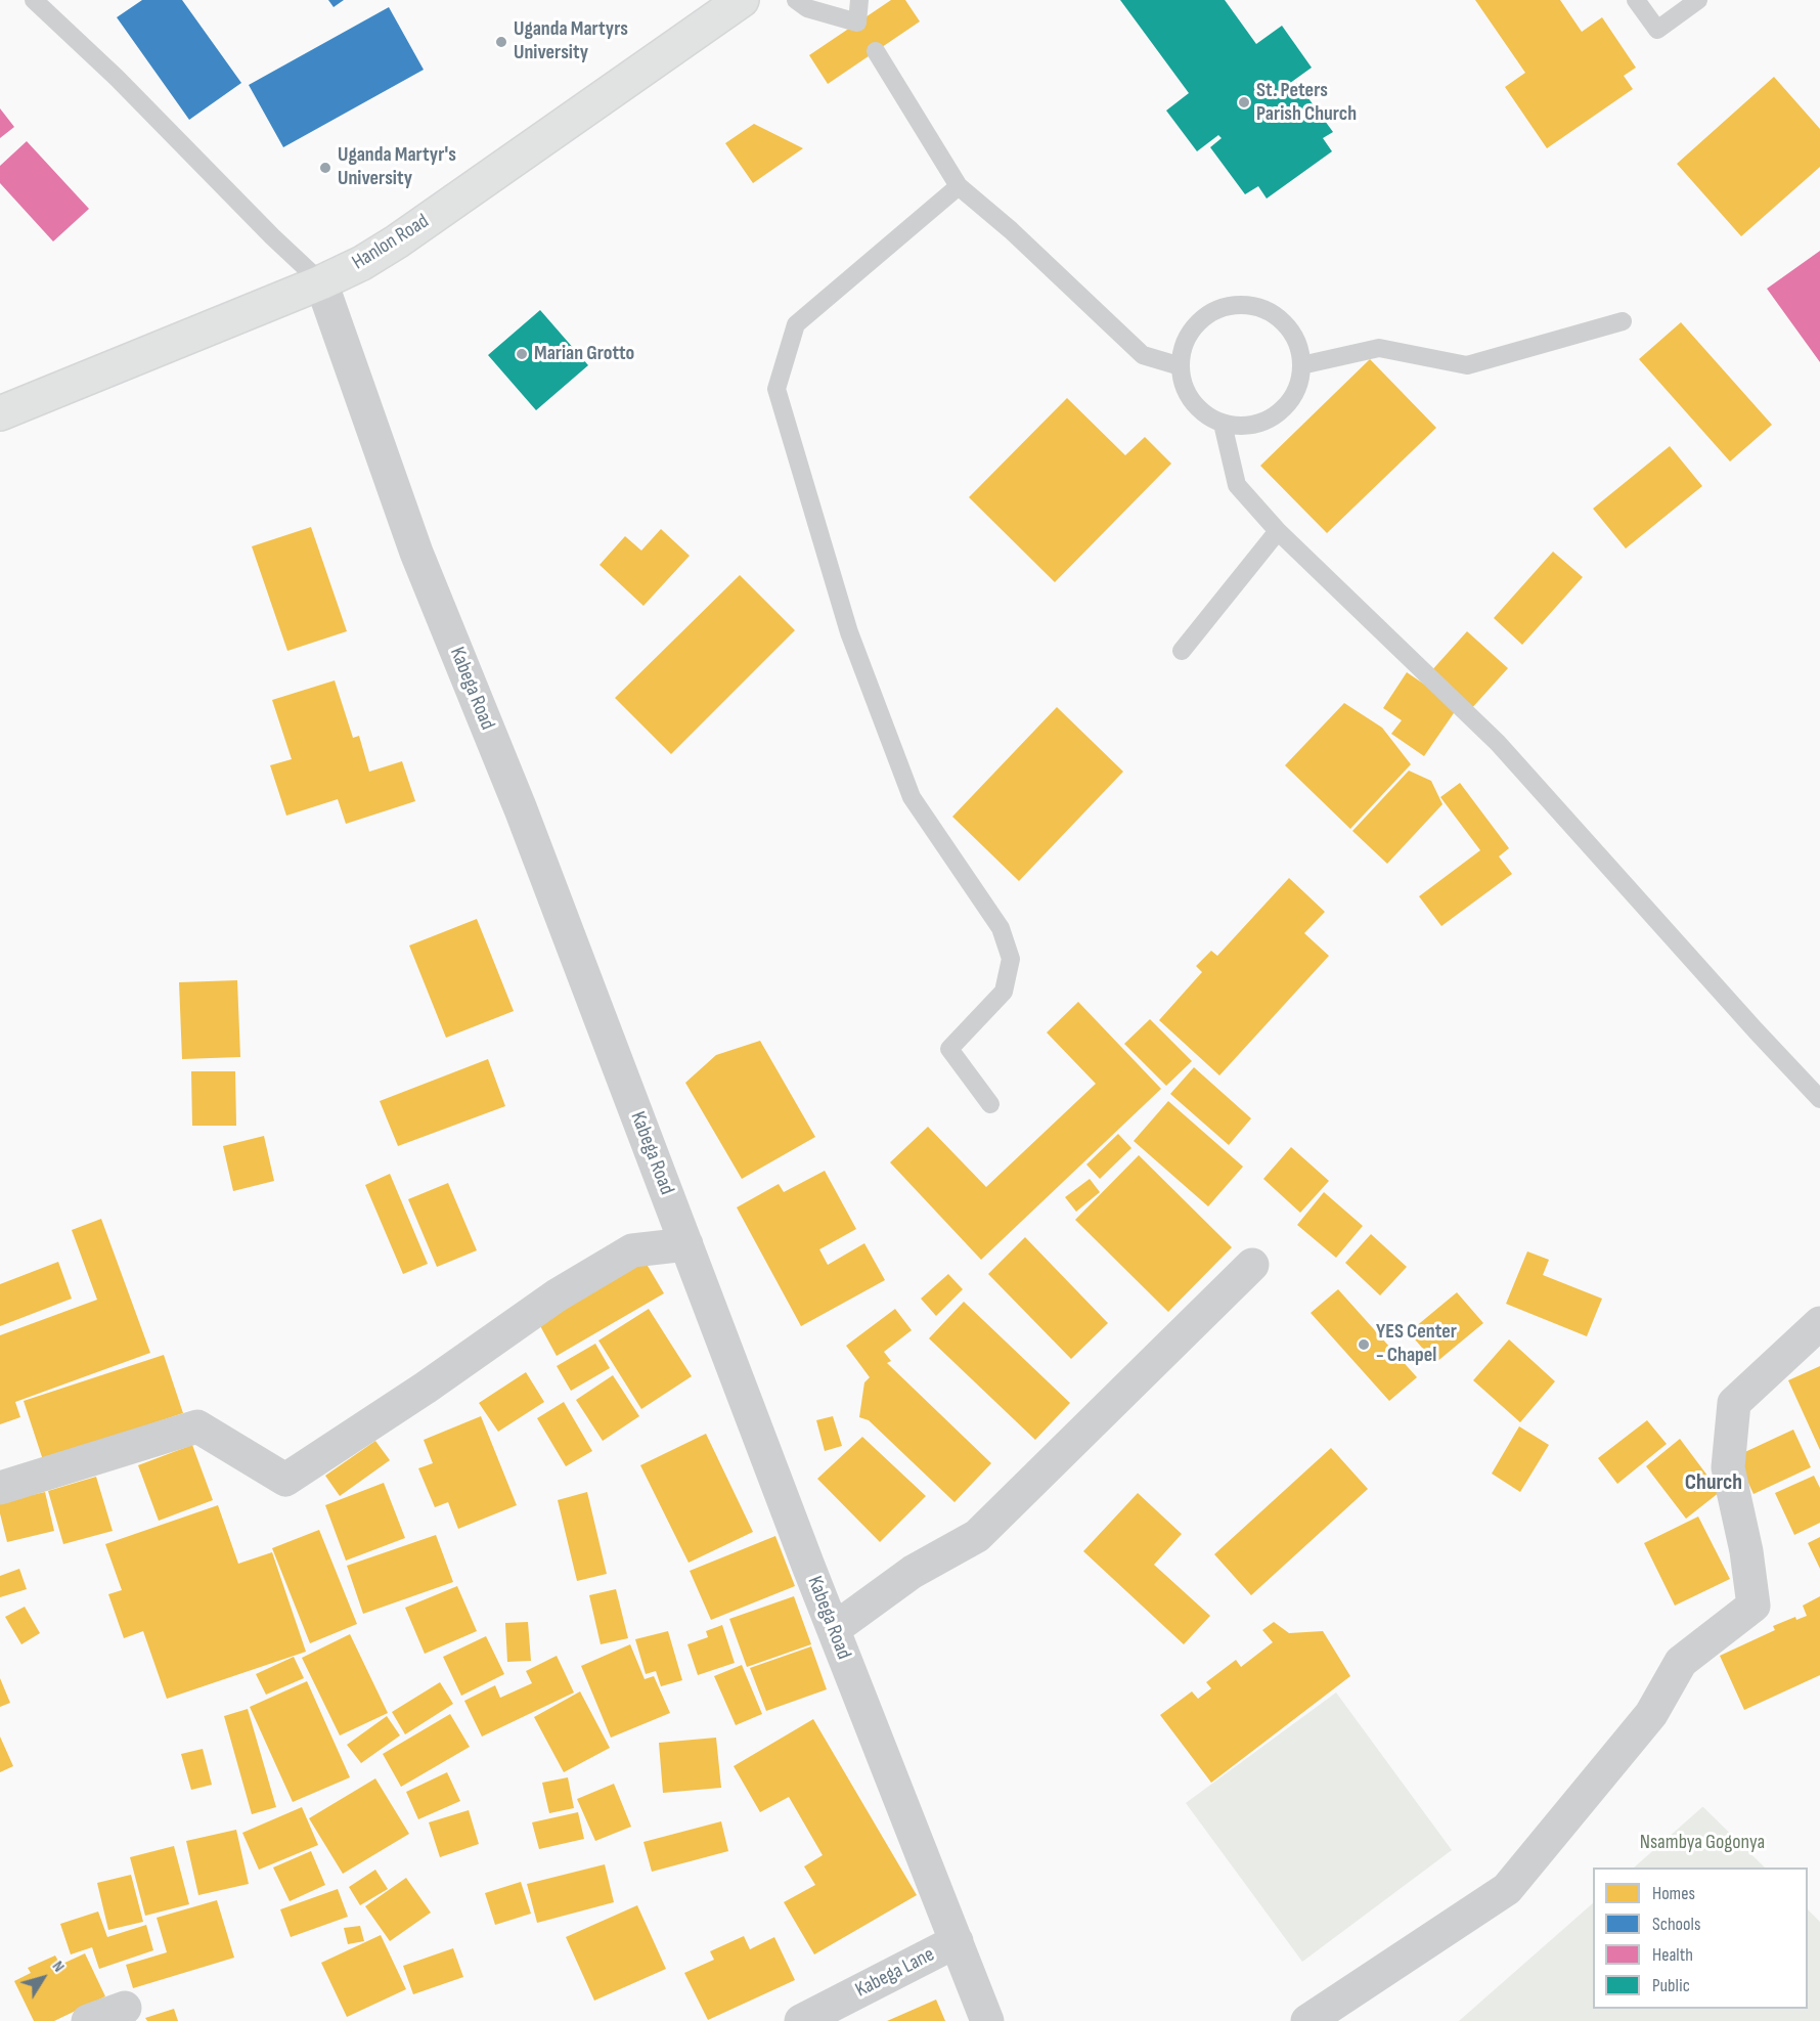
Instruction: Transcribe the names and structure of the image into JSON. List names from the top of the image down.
{
  "streets": {
    "main road": ["Hanlon Road"],
    "street": ["Kabega Road", "Kabega Lane"]
  },
  "crossings": [
    ["Hanlon Road", "Kabega Road"],
    ["Kabega Road", "Kabega Lane"]
  ],
  "districts": ["Church"],
  "parks": ["Nsambya Gogonya"],
  "places": [
    "Uganda Martyrs University",
    "St. Peters Parish Church",
    "Uganda Martyr's University",
    "Marian Grotto",
    "YES Center - Chapel"
  ],
  "legend": [
    "Homes",
    "Schools",
    "Health",
    "Public"
  ],
  "north": "top right"
}
